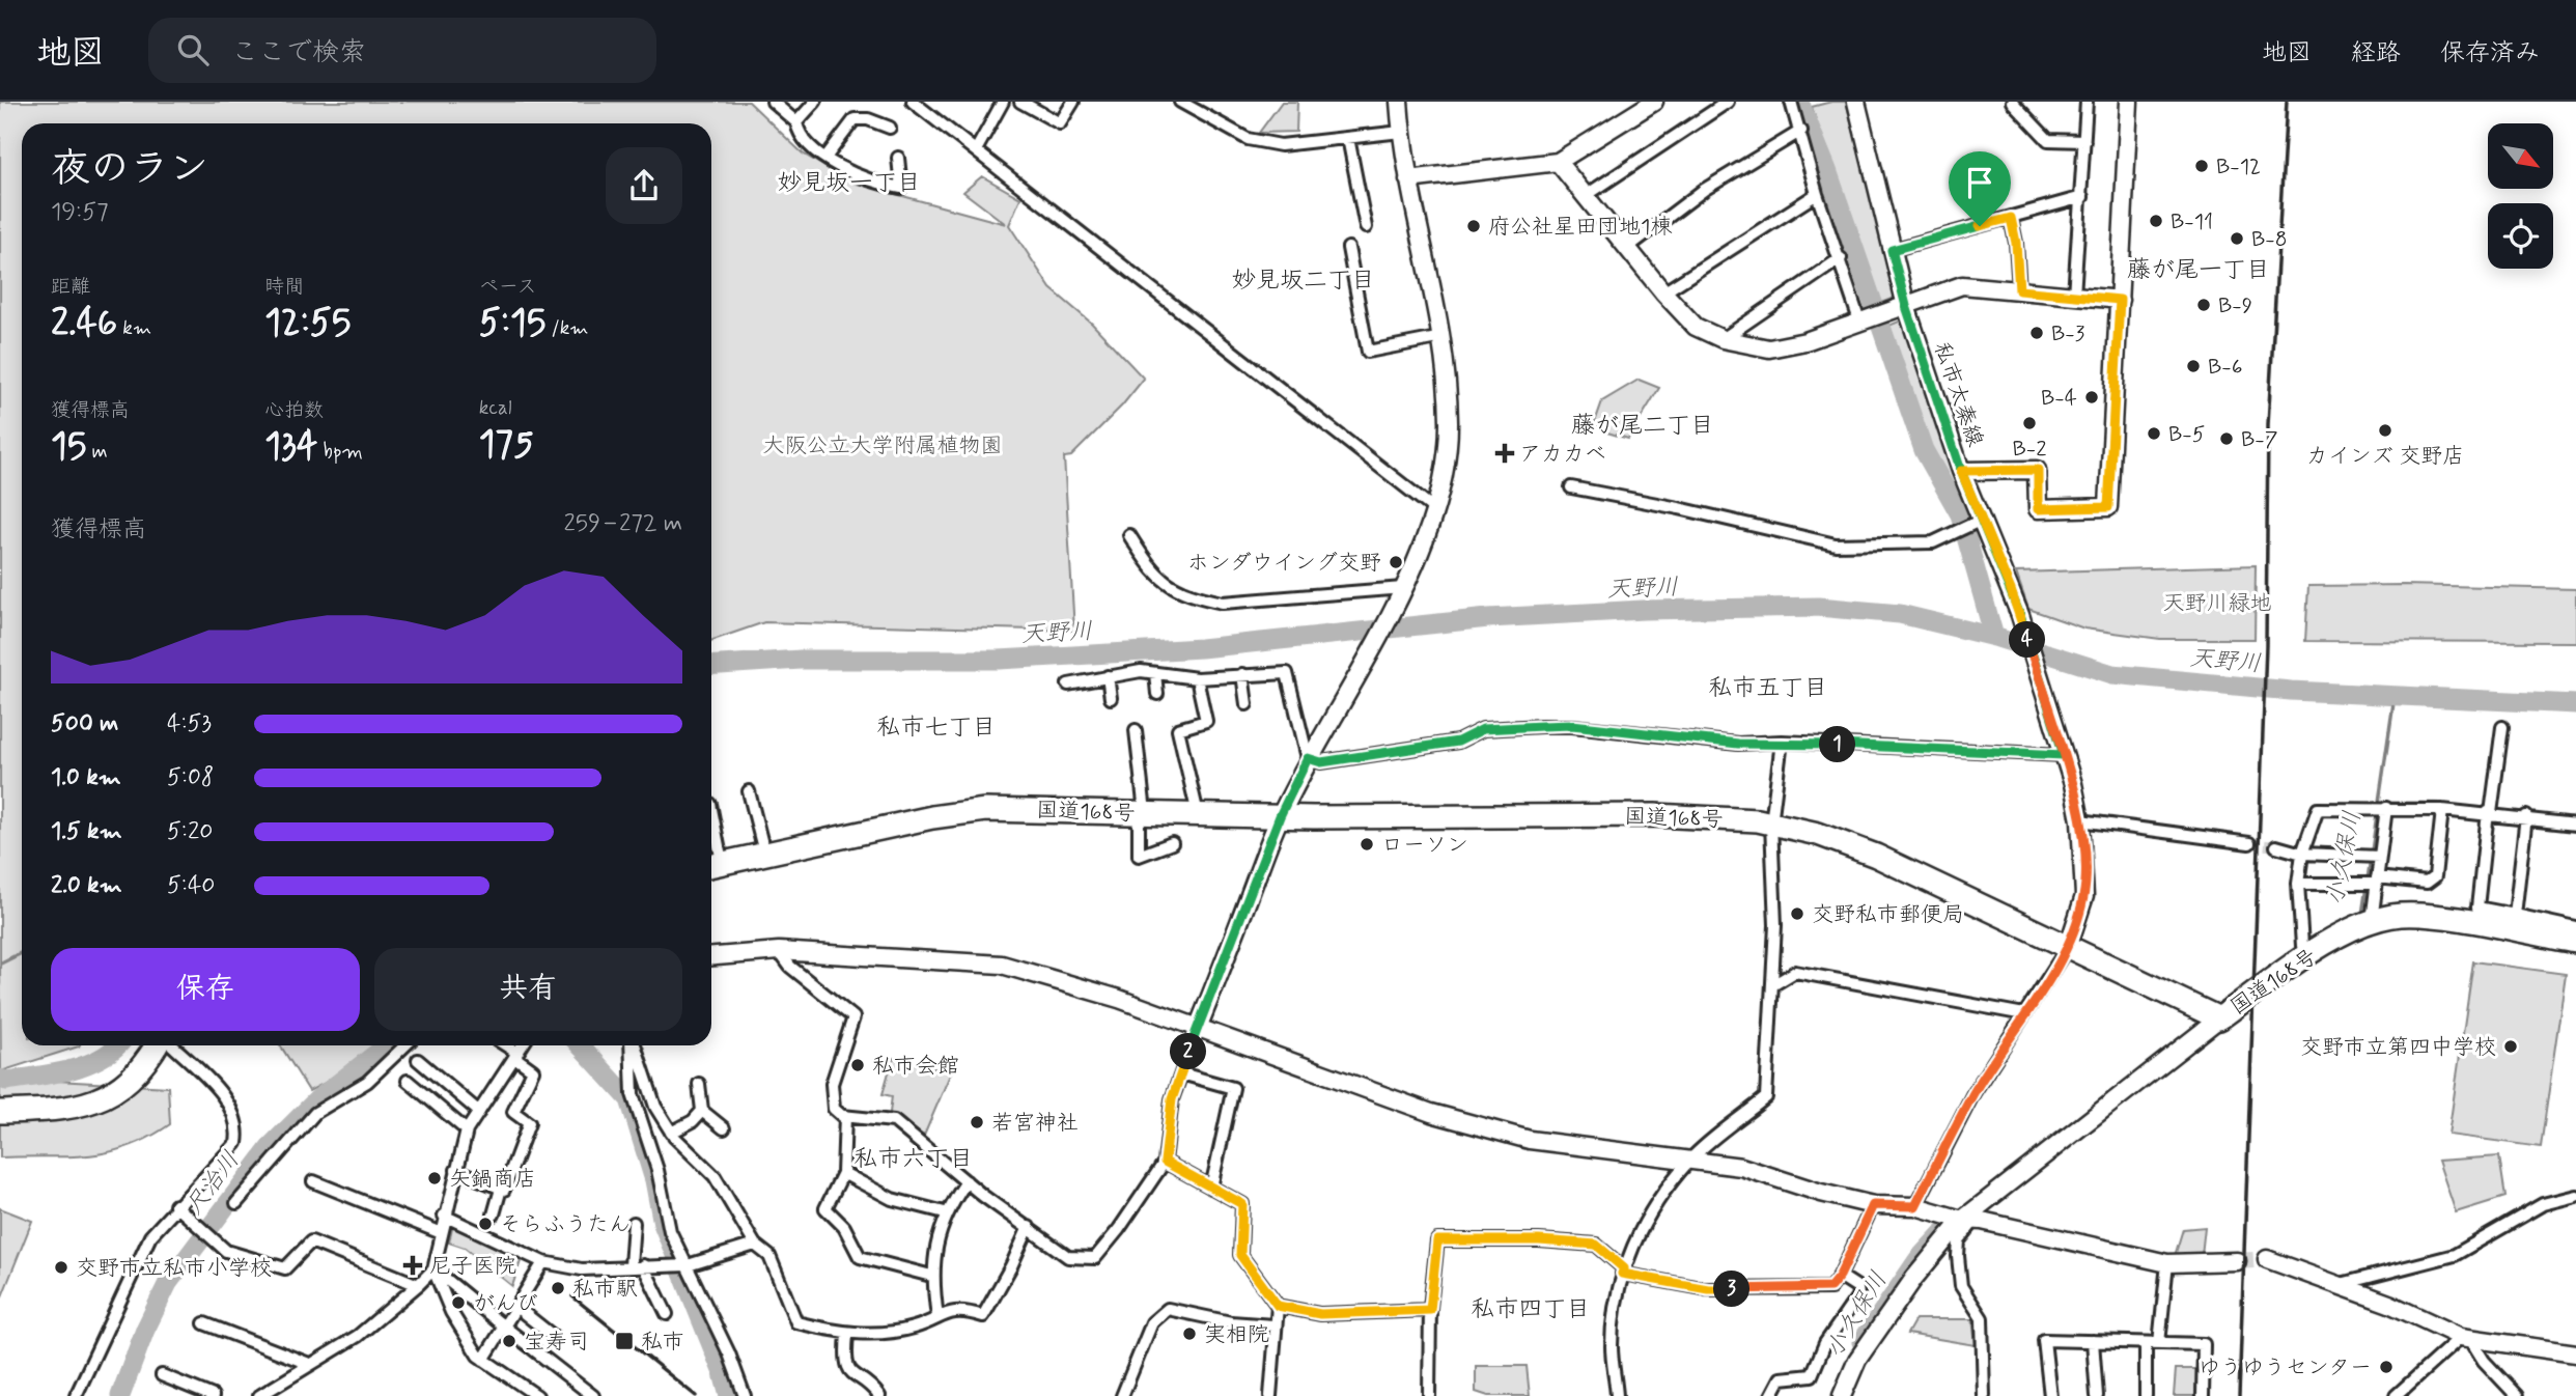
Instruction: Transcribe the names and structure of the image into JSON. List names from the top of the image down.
{
  "streets": {
    "highway": ["国道168号"],
    "street": ["私市太秦線"]
  },
  "crossings": [
    ["私市太秦線", "国道168号"]
  ],
  "districts": [
    "妙見坂一丁目",
    "藤が尾一丁目",
    "妙見坂二丁目",
    "藤が尾二丁目",
    "私市五丁目",
    "私市七丁目",
    "私市六丁目",
    "私市四丁目"
  ],
  "water": ["天野川", "小久保川", "尺治川"],
  "parks": ["大阪公立大学附属植物園", "天野川緑地"],
  "places": {
    "other": [
      "B-12",
      "B-11",
      "府公社星田団地1棟",
      "B-8",
      "B-9",
      "B-3",
      "B-6",
      "B-4",
      "B-2",
      "カインズ 交野店",
      "B-5",
      "B-7",
      "ホンダウイング交野",
      "ローソン",
      "交野私市郵便局",
      "交野市立第四中学校",
      "私市会館",
      "若宮神社",
      "矢鍋商店",
      "そらふうたん",
      "交野市立私市小学校",
      "私市駅",
      "がんび",
      "実相院",
      "宝寿司",
      "ゆうゆうセンター"
    ],
    "health": ["アカカベ", "尼子医院"],
    "transit": ["私市"]
  },
  "north": "bottom right",
  "page": {
    "header": "地図",
    "search": "ここで検索",
    "nav": ["地図", "経路", "保存済み"],
    "heading": ["夜のラン", "19:57"],
    "stats": [
      ["距離", "2.46 km"],
      ["時間", "12:55"],
      ["ペース", "5:15 /km"],
      ["獲得標高", "15 m"],
      ["心拍数", "134 bpm"],
      ["kcal", "175"]
    ],
    "chart": ["獲得標高", "259–272 m"],
    "pins": [
      "4",
      "1",
      "2",
      "3"
    ],
    "list": [
      {
        "name": "500 m",
        "note": "4:53"
      },
      {
        "name": "1.0 km",
        "note": "5:08"
      },
      {
        "name": "1.5 km",
        "note": "5:20"
      },
      {
        "name": "2.0 km",
        "note": "5:40"
      }
    ],
    "buttons": ["保存", "共有"]
  }
}
